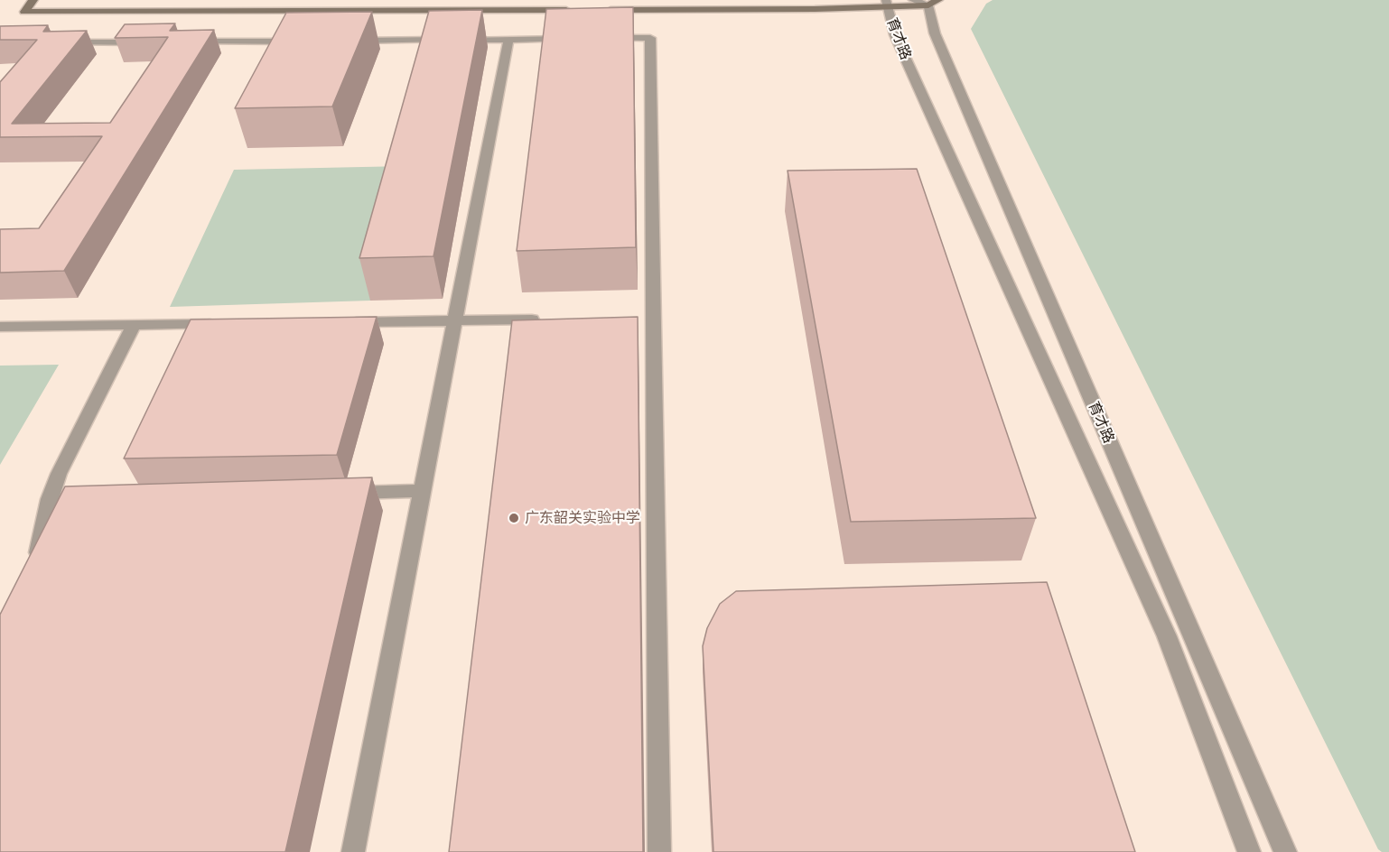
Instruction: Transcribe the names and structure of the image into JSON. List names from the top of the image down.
{
  "streets": {
    "street": ["育才路"]
  },
  "places": ["广东韶关实验中学"]
}
